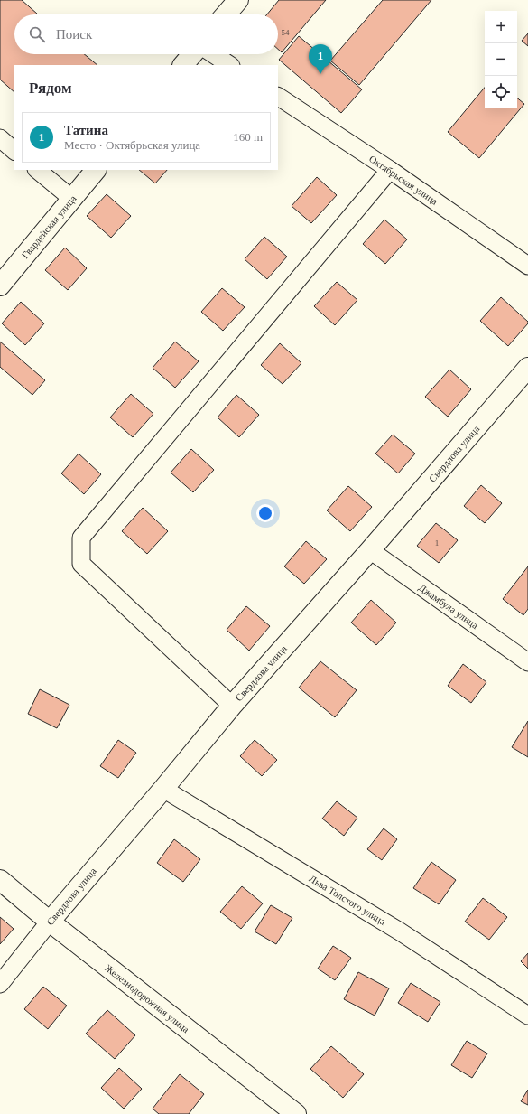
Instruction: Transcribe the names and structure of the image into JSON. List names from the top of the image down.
{
  "streets": {
    "street": [
      "Октябрьская улица",
      "Гвардейская улица",
      "Свердлова улица",
      "Джамбула улица",
      "Льва Толстого улица",
      "Железнодорожная улица"
    ]
  },
  "crossings": [
    ["Свердлова улица", "Джамбула улица"],
    ["Свердлова улица", "Льва Толстого улица"],
    ["Свердлова улица", "Железнодорожная улица"]
  ],
  "house_numbers": ["54", "1"],
  "page": {
    "map_buttons": ["+", "−"],
    "search": "Поиск",
    "pins": "1",
    "heading": "Рядом",
    "list": [
      {
        "mark": "1",
        "name": "Татина",
        "note": "Место · Октябрьская улица",
        "value": "160 m"
      }
    ]
  }
}
